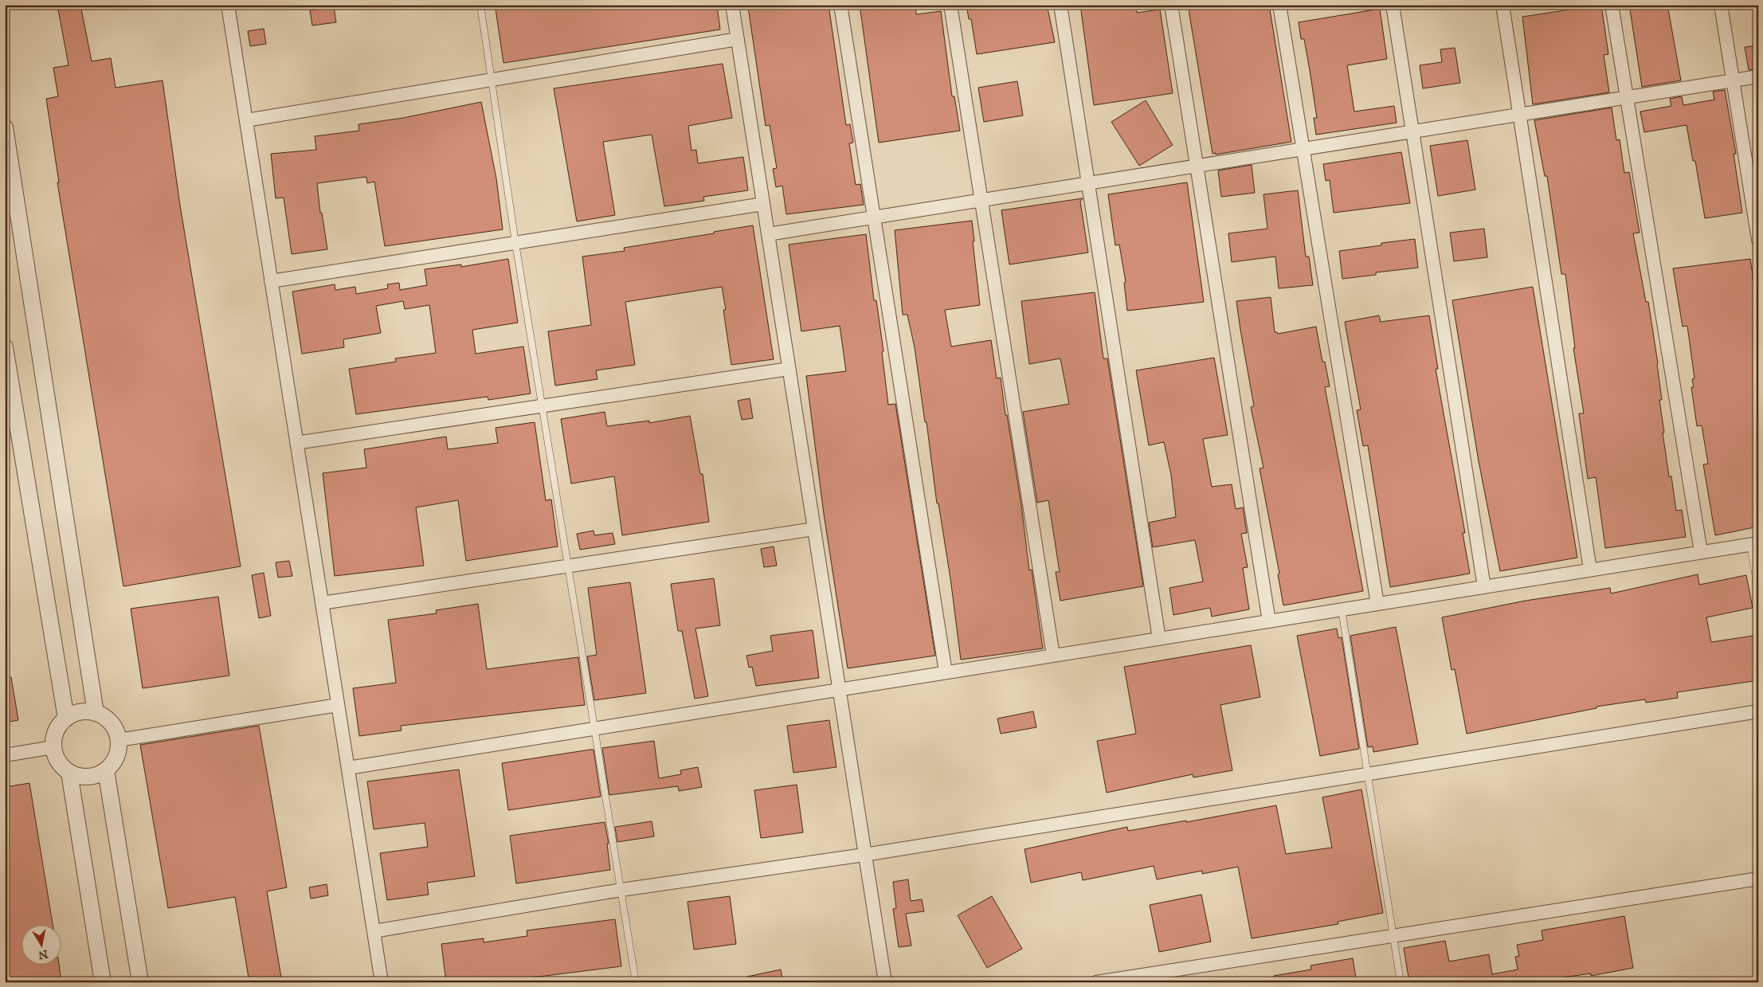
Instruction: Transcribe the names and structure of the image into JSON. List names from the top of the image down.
{
  "north": "bottom"
}
